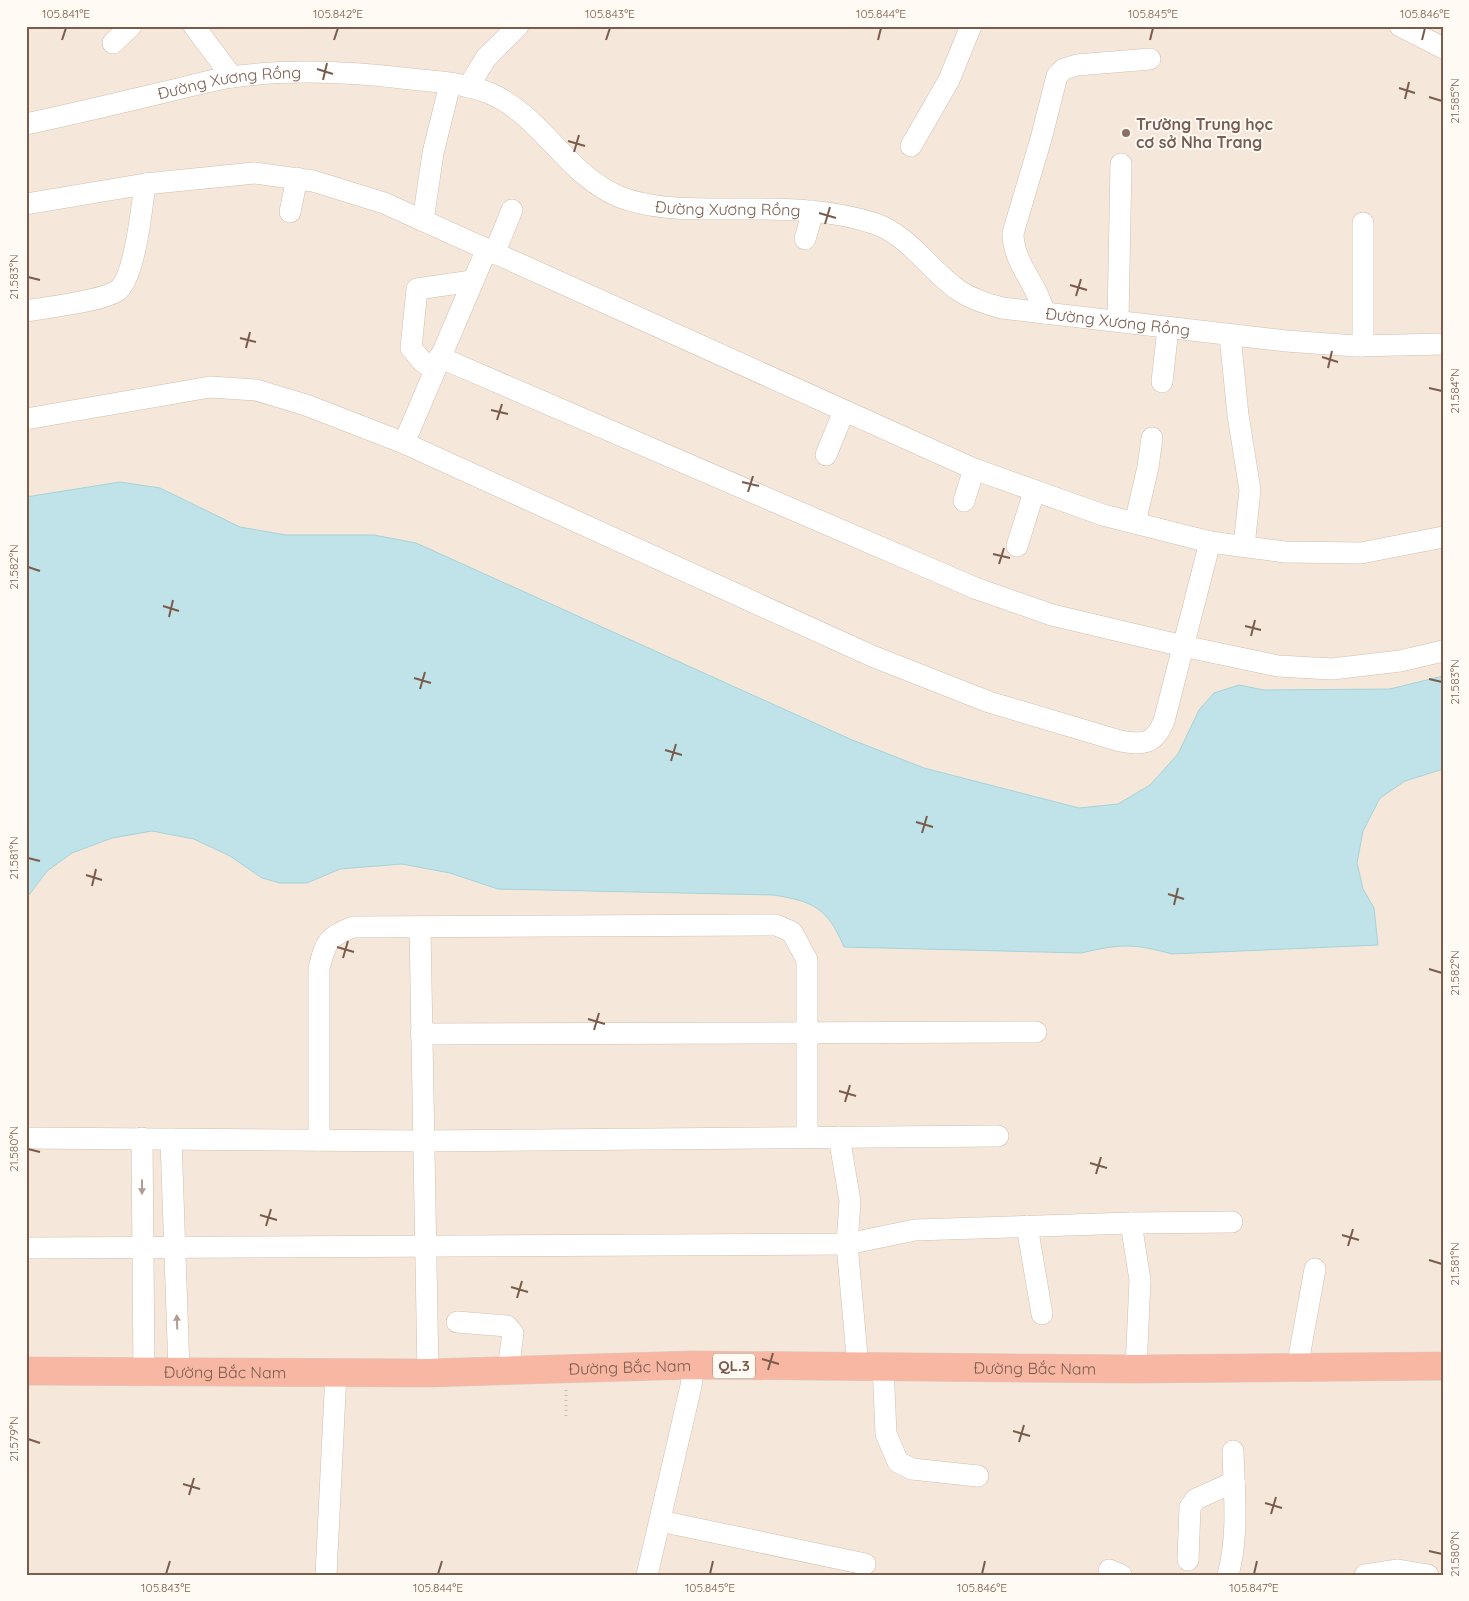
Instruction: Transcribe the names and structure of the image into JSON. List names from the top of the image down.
{
  "streets": {
    "highway": ["QL.3", "Đường Bắc Nam"],
    "street": ["Đường Xương Rồng"]
  },
  "places": ["Trường Trung học cơ sở Nha Trang"],
  "coordinates": [
    "105.841°E",
    "105.842°E",
    "105.843°E",
    "105.844°E",
    "105.845°E",
    "105.846°E",
    "21.585°N",
    "21.583°N",
    "21.584°N",
    "21.582°N",
    "21.581°N",
    "21.580°N",
    "21.579°N",
    "105.847°E"
  ]
}
